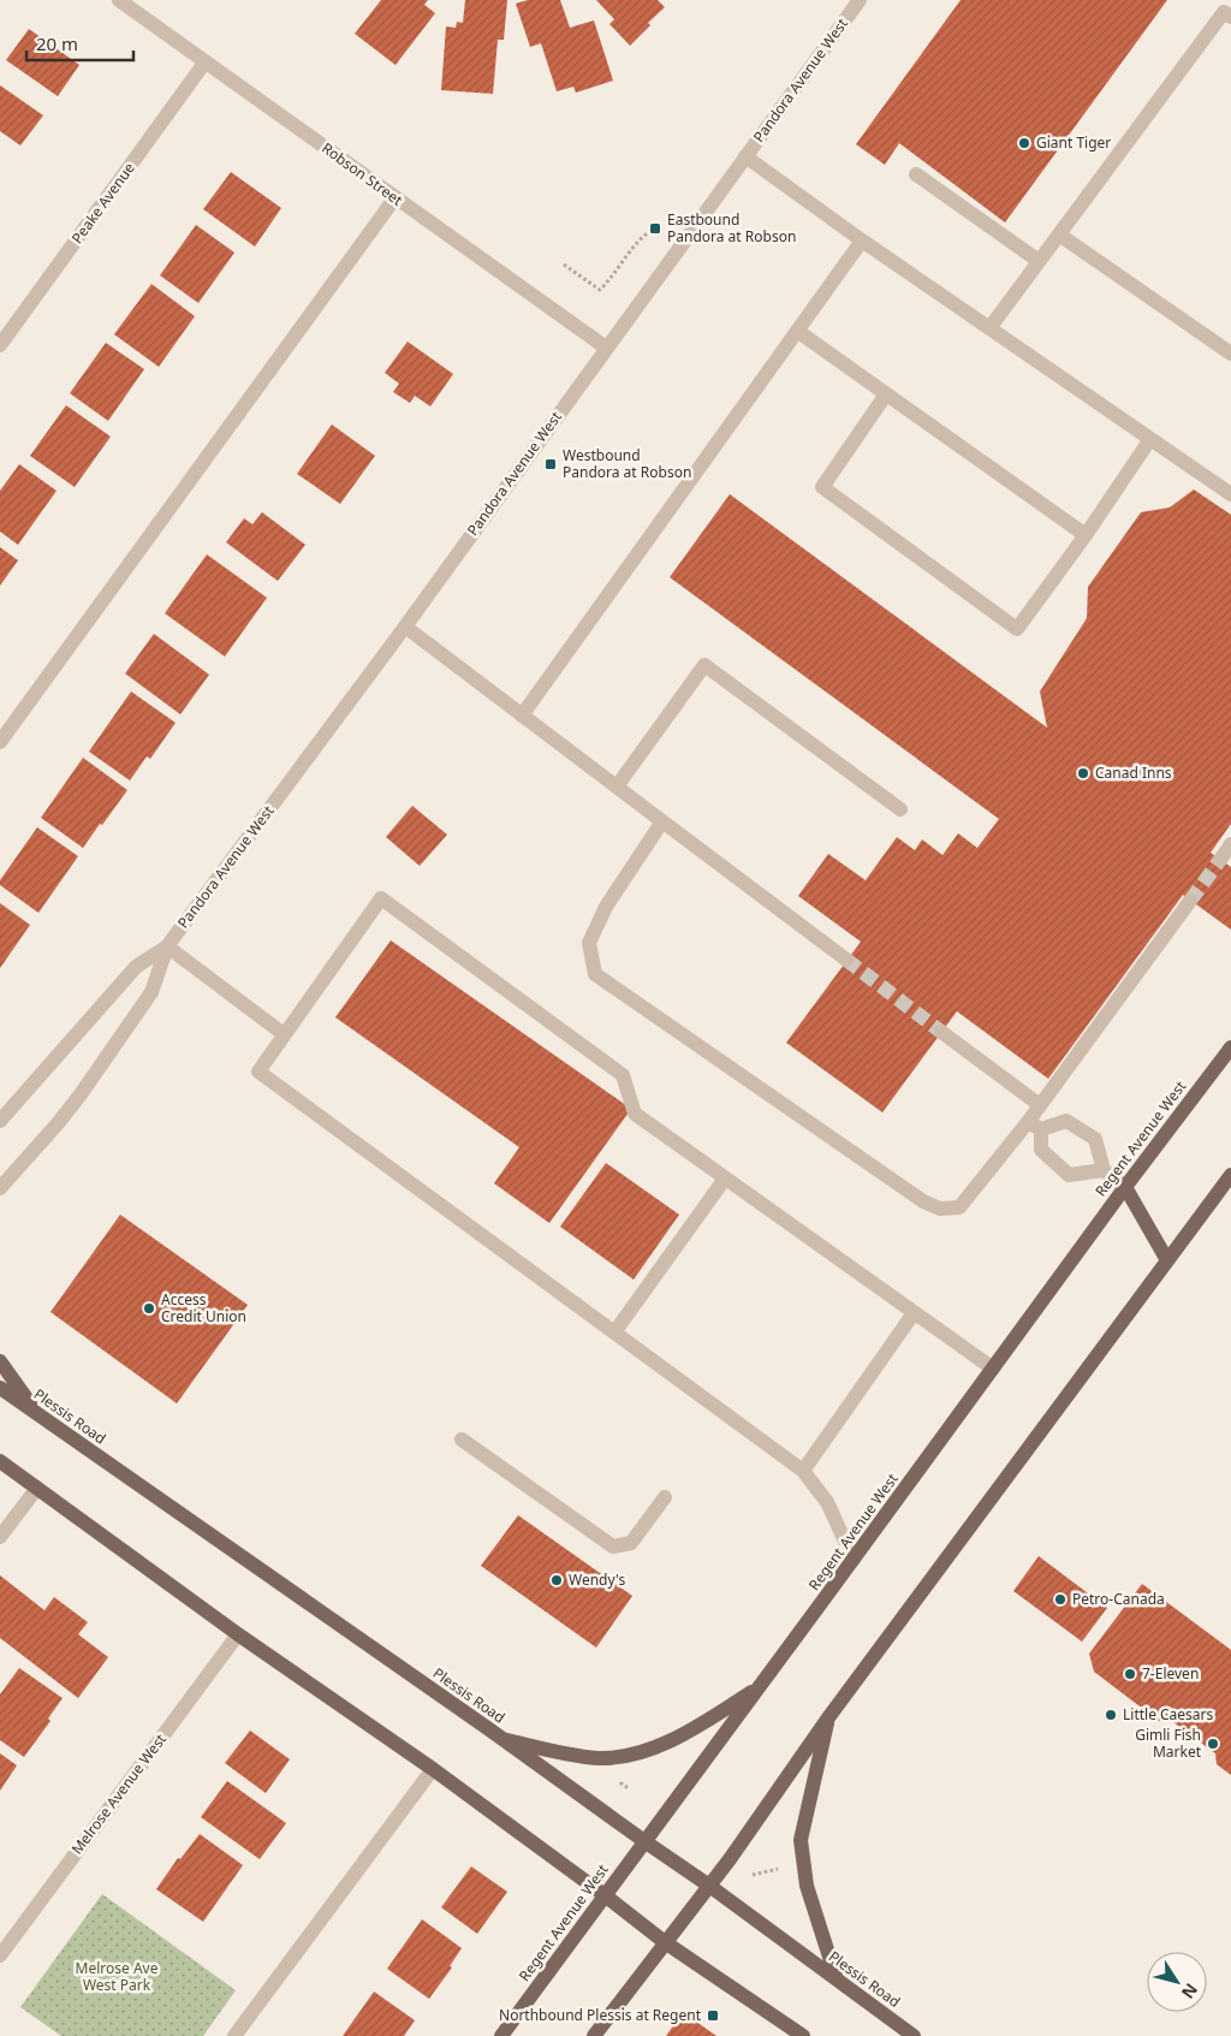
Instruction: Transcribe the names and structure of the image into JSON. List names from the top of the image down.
{
  "streets": {
    "main road": ["Regent Avenue West", "Plessis Road"],
    "street": [
      "Pandora Avenue West",
      "Robson Street",
      "Peake Avenue",
      "Melrose Avenue West"
    ]
  },
  "crossings": [
    ["Pandora Avenue West", "Robson Street"],
    ["Robson Street", "Peake Avenue"],
    ["Regent Avenue West", "Plessis Road"]
  ],
  "parks": ["Melrose Ave West Park"],
  "places": {
    "other": [
      "Giant Tiger",
      "Canad Inns",
      "Access Credit Union",
      "Wendy's",
      "Petro-Canada",
      "7-Eleven",
      "Little Caesars",
      "Gimli Fish Market"
    ],
    "transit": ["Eastbound Pandora at Robson", "Westbound Pandora at Robson", "Northbound Plessis at Regent"]
  },
  "scale_bar": "20 m",
  "north": "bottom right"
}
